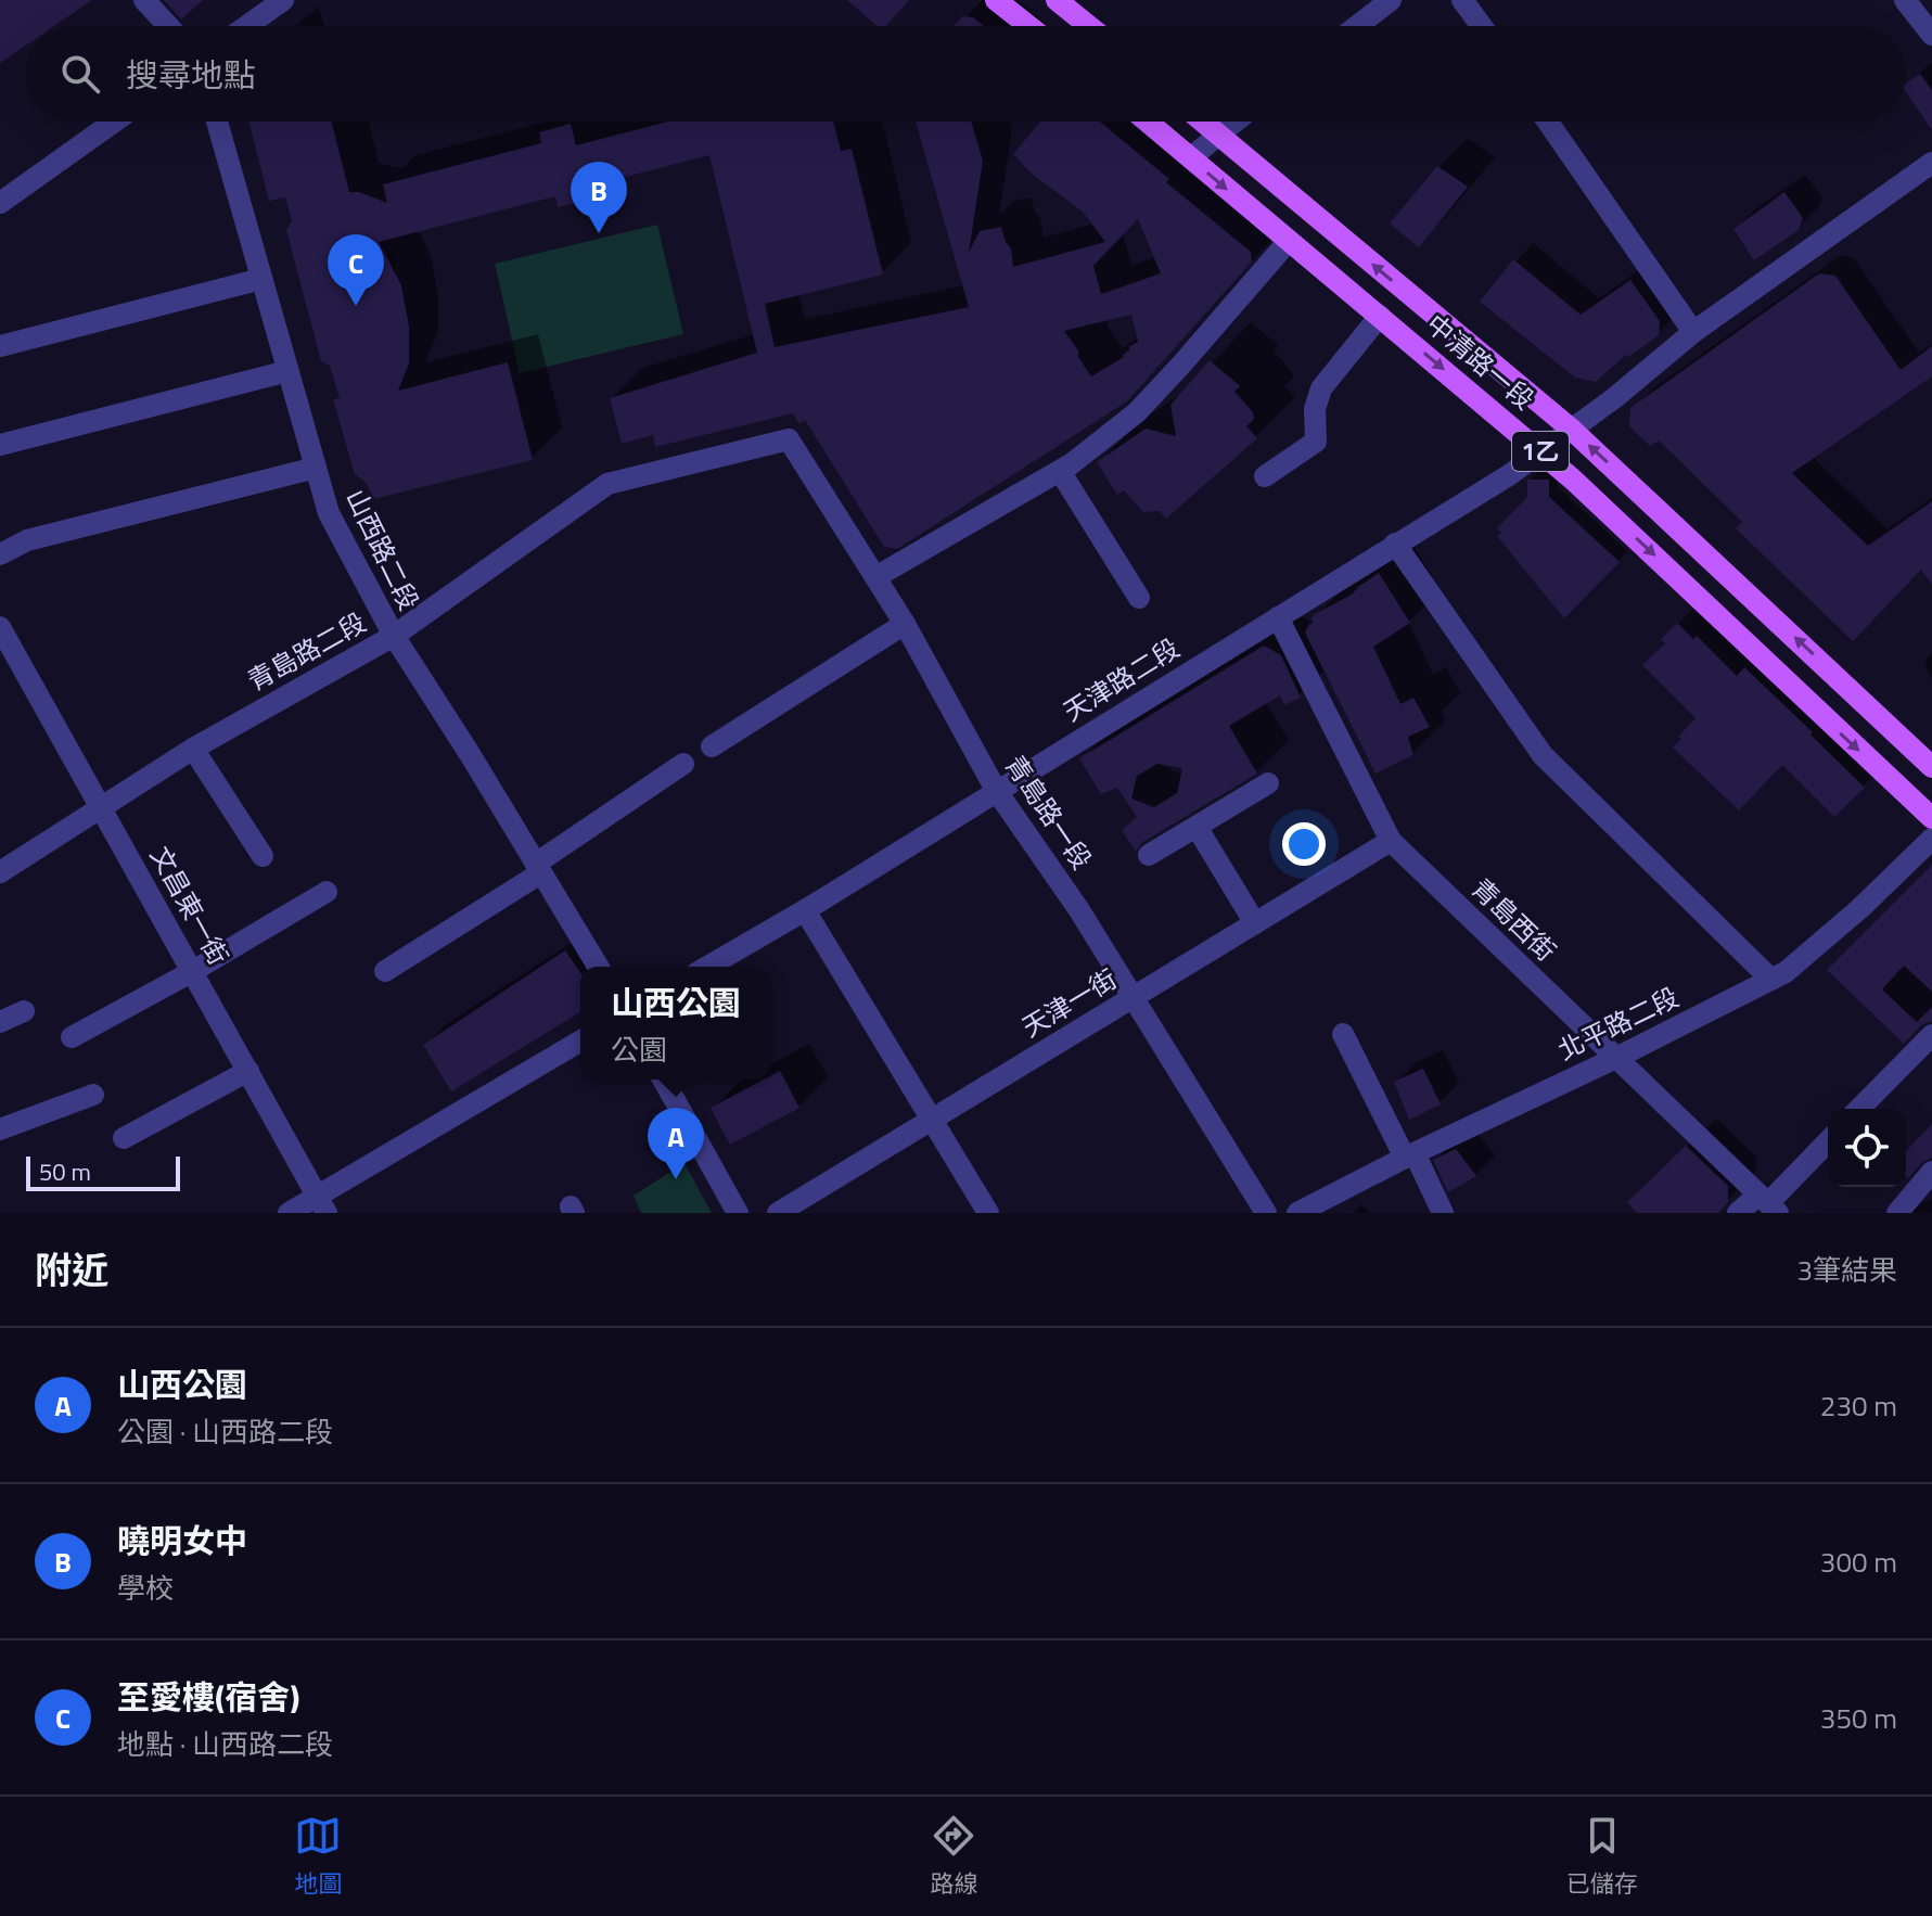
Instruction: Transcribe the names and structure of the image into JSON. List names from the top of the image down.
{
  "streets": {
    "main road": ["中清路一段", "1乙"],
    "street": [
      "山西路二段",
      "青島路二段",
      "天津路二段",
      "青島路一段",
      "文昌東一街",
      "青島西街",
      "天津一街",
      "北平路二段"
    ]
  },
  "crossings": [
    ["中清路一段", "天津路二段"],
    ["山西路二段", "青島路二段"],
    ["青島路二段", "青島路一段"],
    ["青島路二段", "文昌東一街"],
    ["天津路二段", "青島路一段"],
    ["天津路二段", "青島西街"],
    ["青島路一段", "天津一街"],
    ["青島西街", "天津一街"],
    ["青島西街", "北平路二段"]
  ],
  "scale_bar": "50 m",
  "page": {
    "search": "搜尋地點",
    "pins": ["B", "C", "A"],
    "popup": ["山西公園", "公園"],
    "scale": "50 m",
    "heading": ["附近", "3筆結果"],
    "list": [
      {
        "mark": "A",
        "name": "山西公園",
        "note": "公園 · 山西路二段",
        "value": "230 m"
      },
      {
        "mark": "B",
        "name": "曉明女中",
        "note": "學校",
        "value": "300 m"
      },
      {
        "mark": "C",
        "name": "至愛樓(宿舍)",
        "note": "地點 · 山西路二段",
        "value": "350 m"
      }
    ],
    "nav": ["地圖", "路線", "已儲存"]
  }
}
